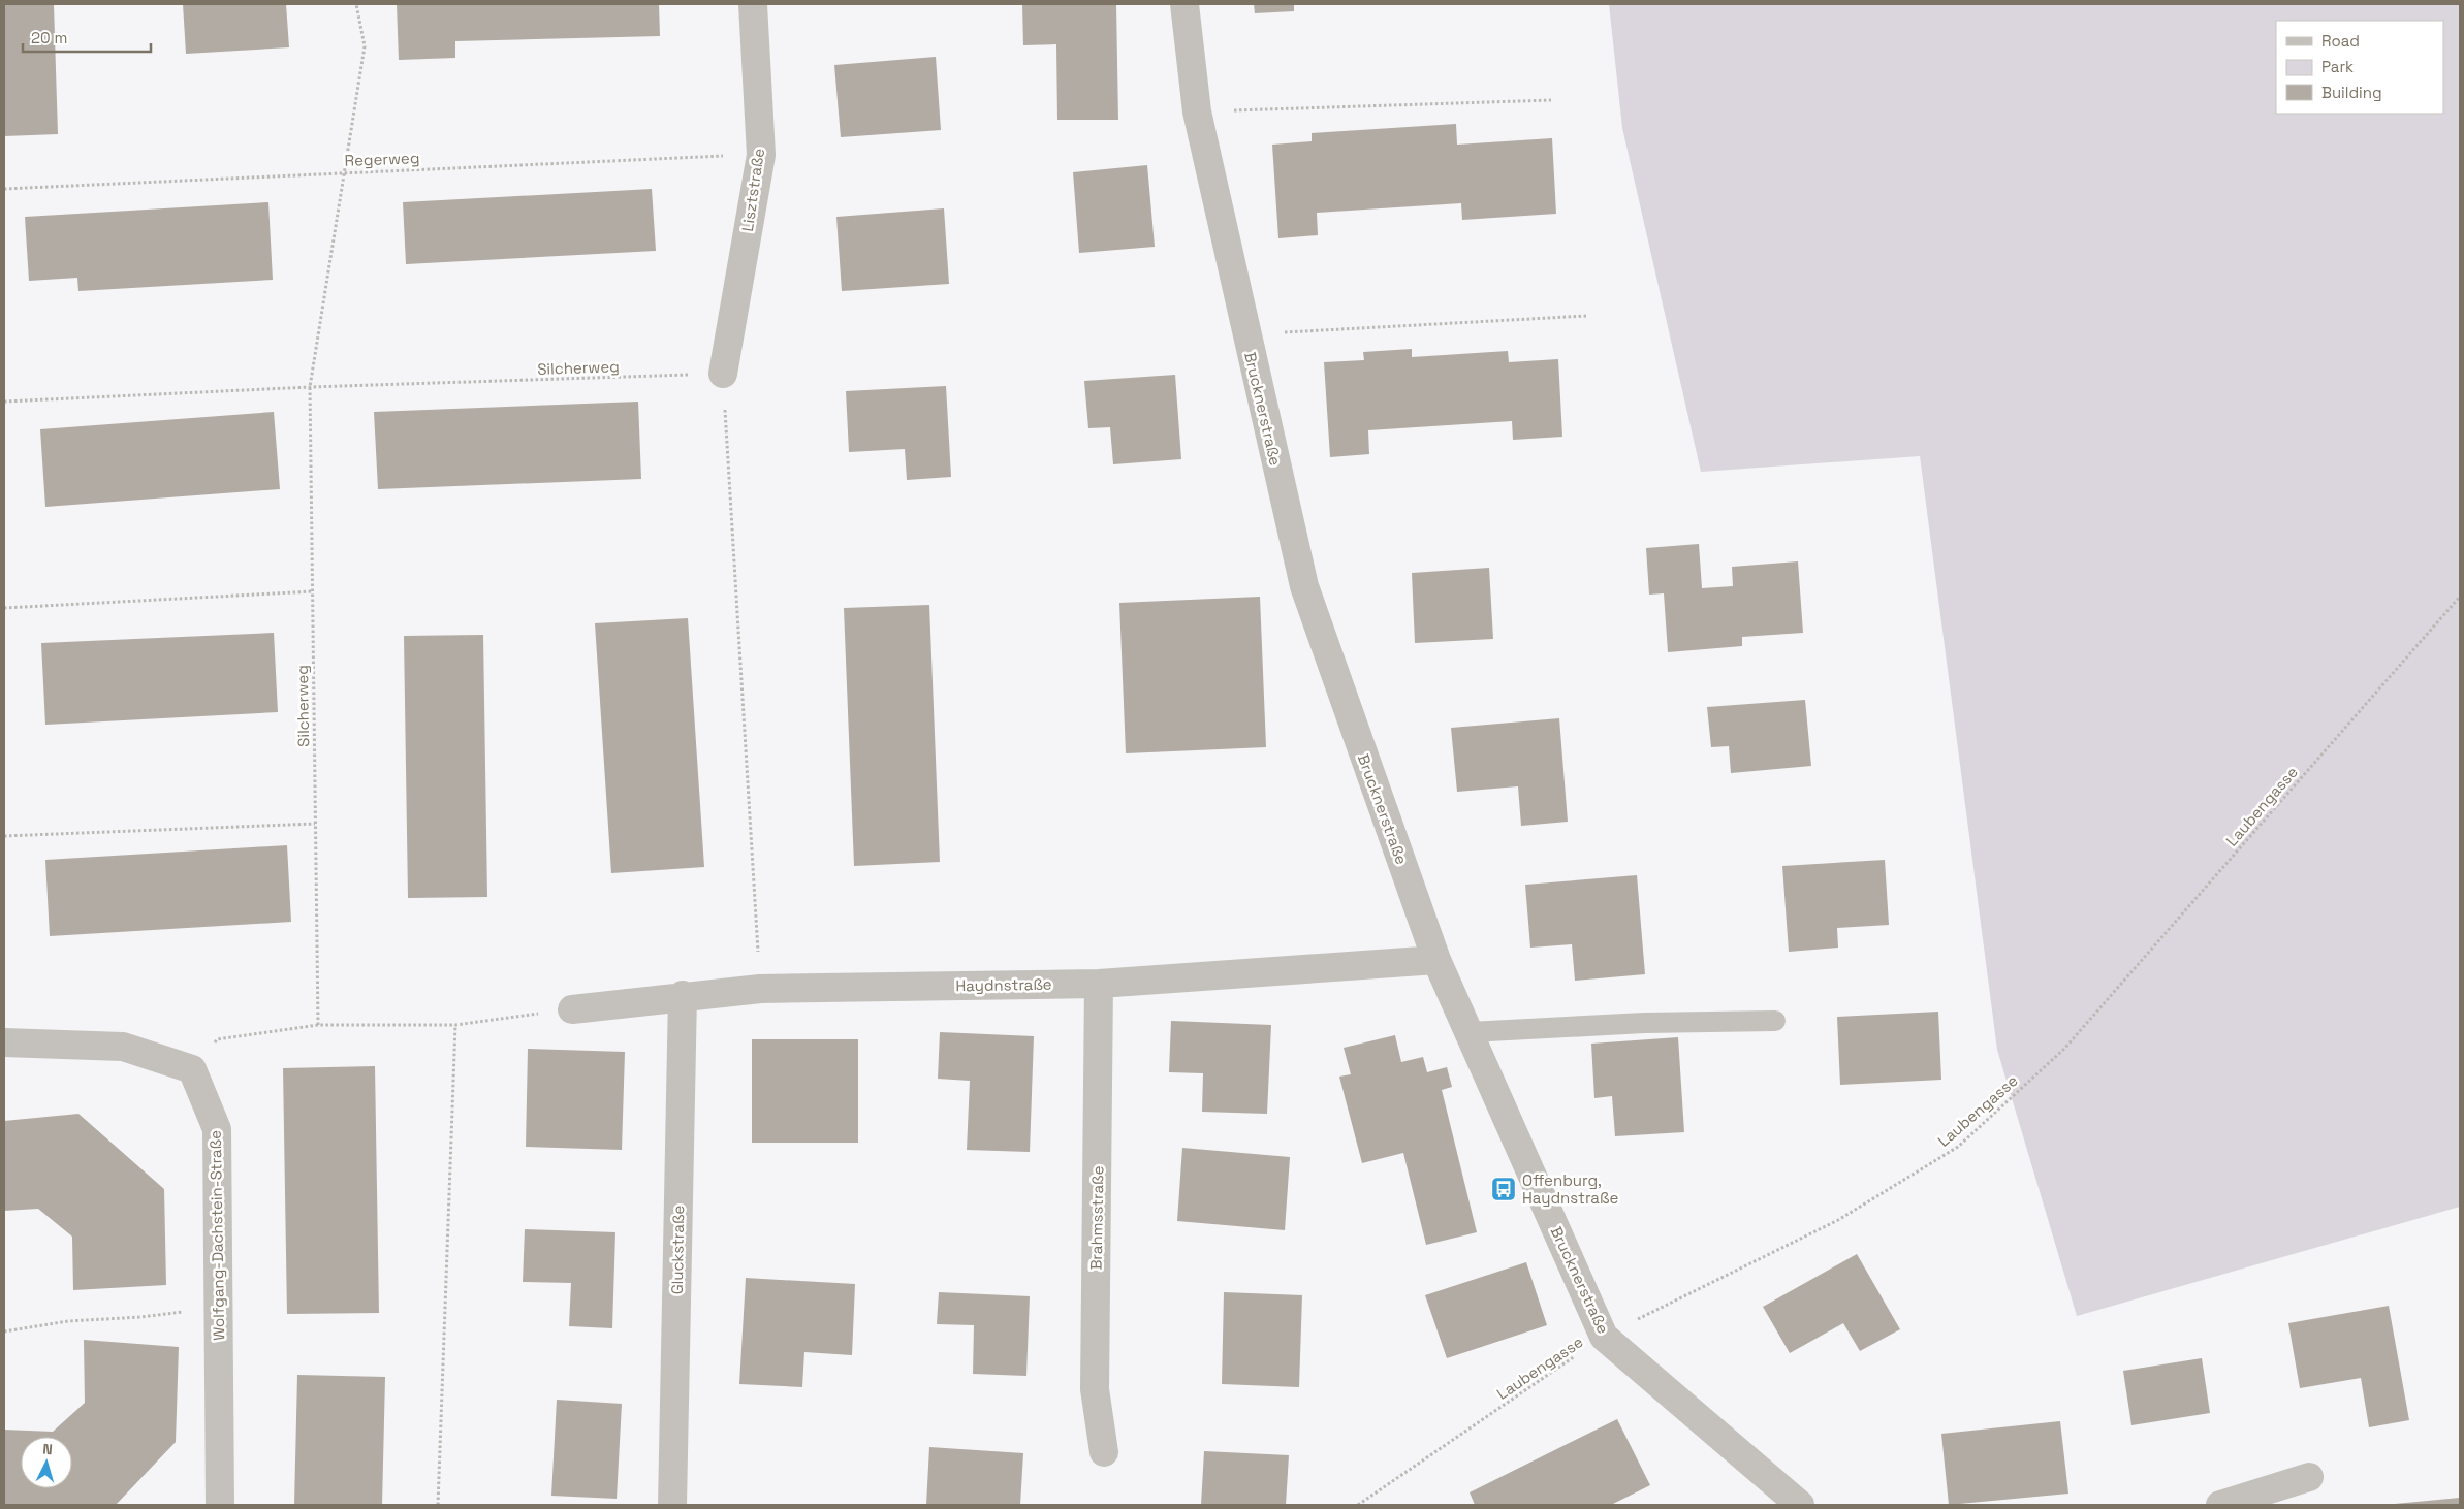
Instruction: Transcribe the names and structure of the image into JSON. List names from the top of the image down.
{
  "streets": {
    "street": [
      "Lisztstraße",
      "Brucknerstraße",
      "Haydnstraße",
      "Brahmsstraße",
      "Wolfgang-Dachstein-Straße",
      "Gluckstraße"
    ],
    "path": ["Regerweg", "Silcherweg", "Laubengasse"]
  },
  "crossings": [
    ["Regerweg", "Lisztstraße"],
    ["Regerweg", "Silcherweg"],
    ["Lisztstraße", "Silcherweg"],
    ["Brucknerstraße", "Laubengasse"],
    ["Brucknerstraße", "Haydnstraße"],
    ["Haydnstraße", "Brahmsstraße"],
    ["Haydnstraße", "Gluckstraße"]
  ],
  "places": {
    "bus stop": ["Offenburg, Haydnstraße"]
  },
  "legend": ["Road", "Park", "Building"],
  "scale_bar": "20 m",
  "north": "top"
}
